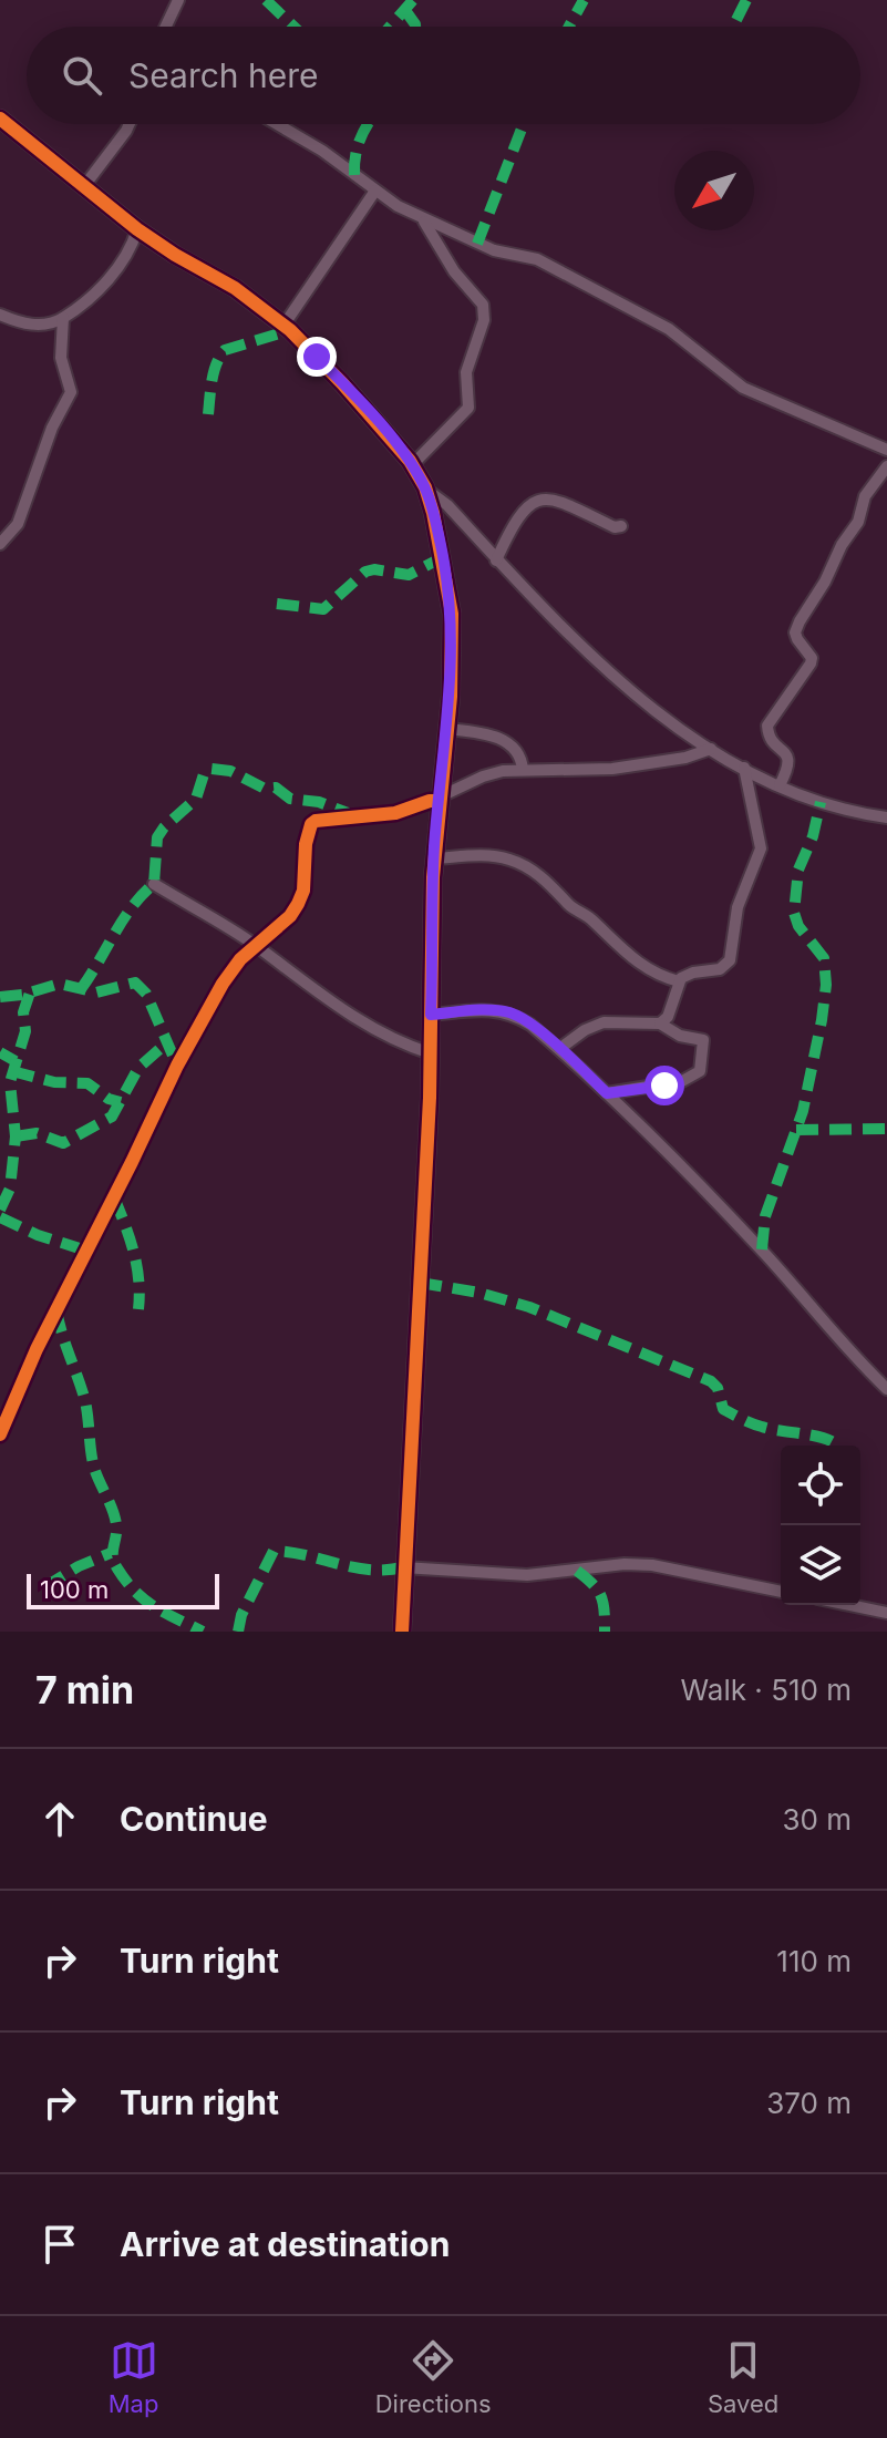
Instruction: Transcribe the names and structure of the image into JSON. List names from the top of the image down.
{
  "scale_bar": "100 m",
  "north": "bottom left",
  "page": {
    "search": "Search here",
    "scale": "100 m",
    "heading": ["7 min", "Walk · 510 m"],
    "list": [
      ["Continue", "30 m"],
      ["Turn right", "110 m"],
      ["Turn right", "370 m"],
      "Arrive at destination"
    ],
    "nav": ["Map", "Directions", "Saved"]
  }
}
